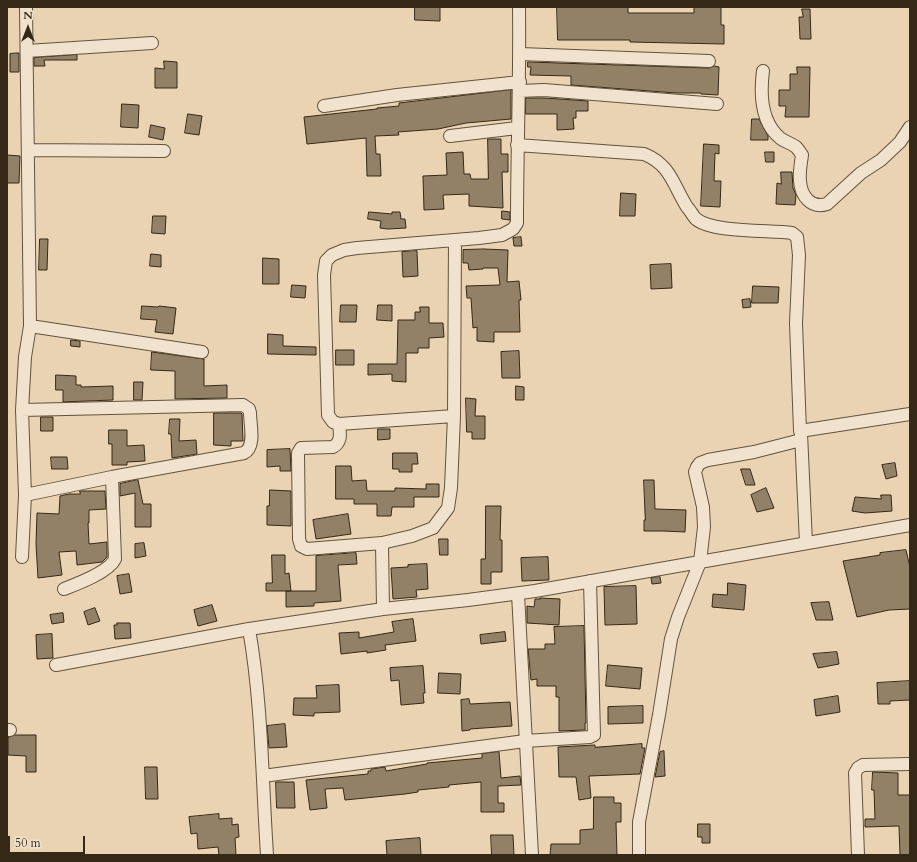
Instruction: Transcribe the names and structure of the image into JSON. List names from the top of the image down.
{
  "scale_bar": "50 m",
  "north": "top"
}
